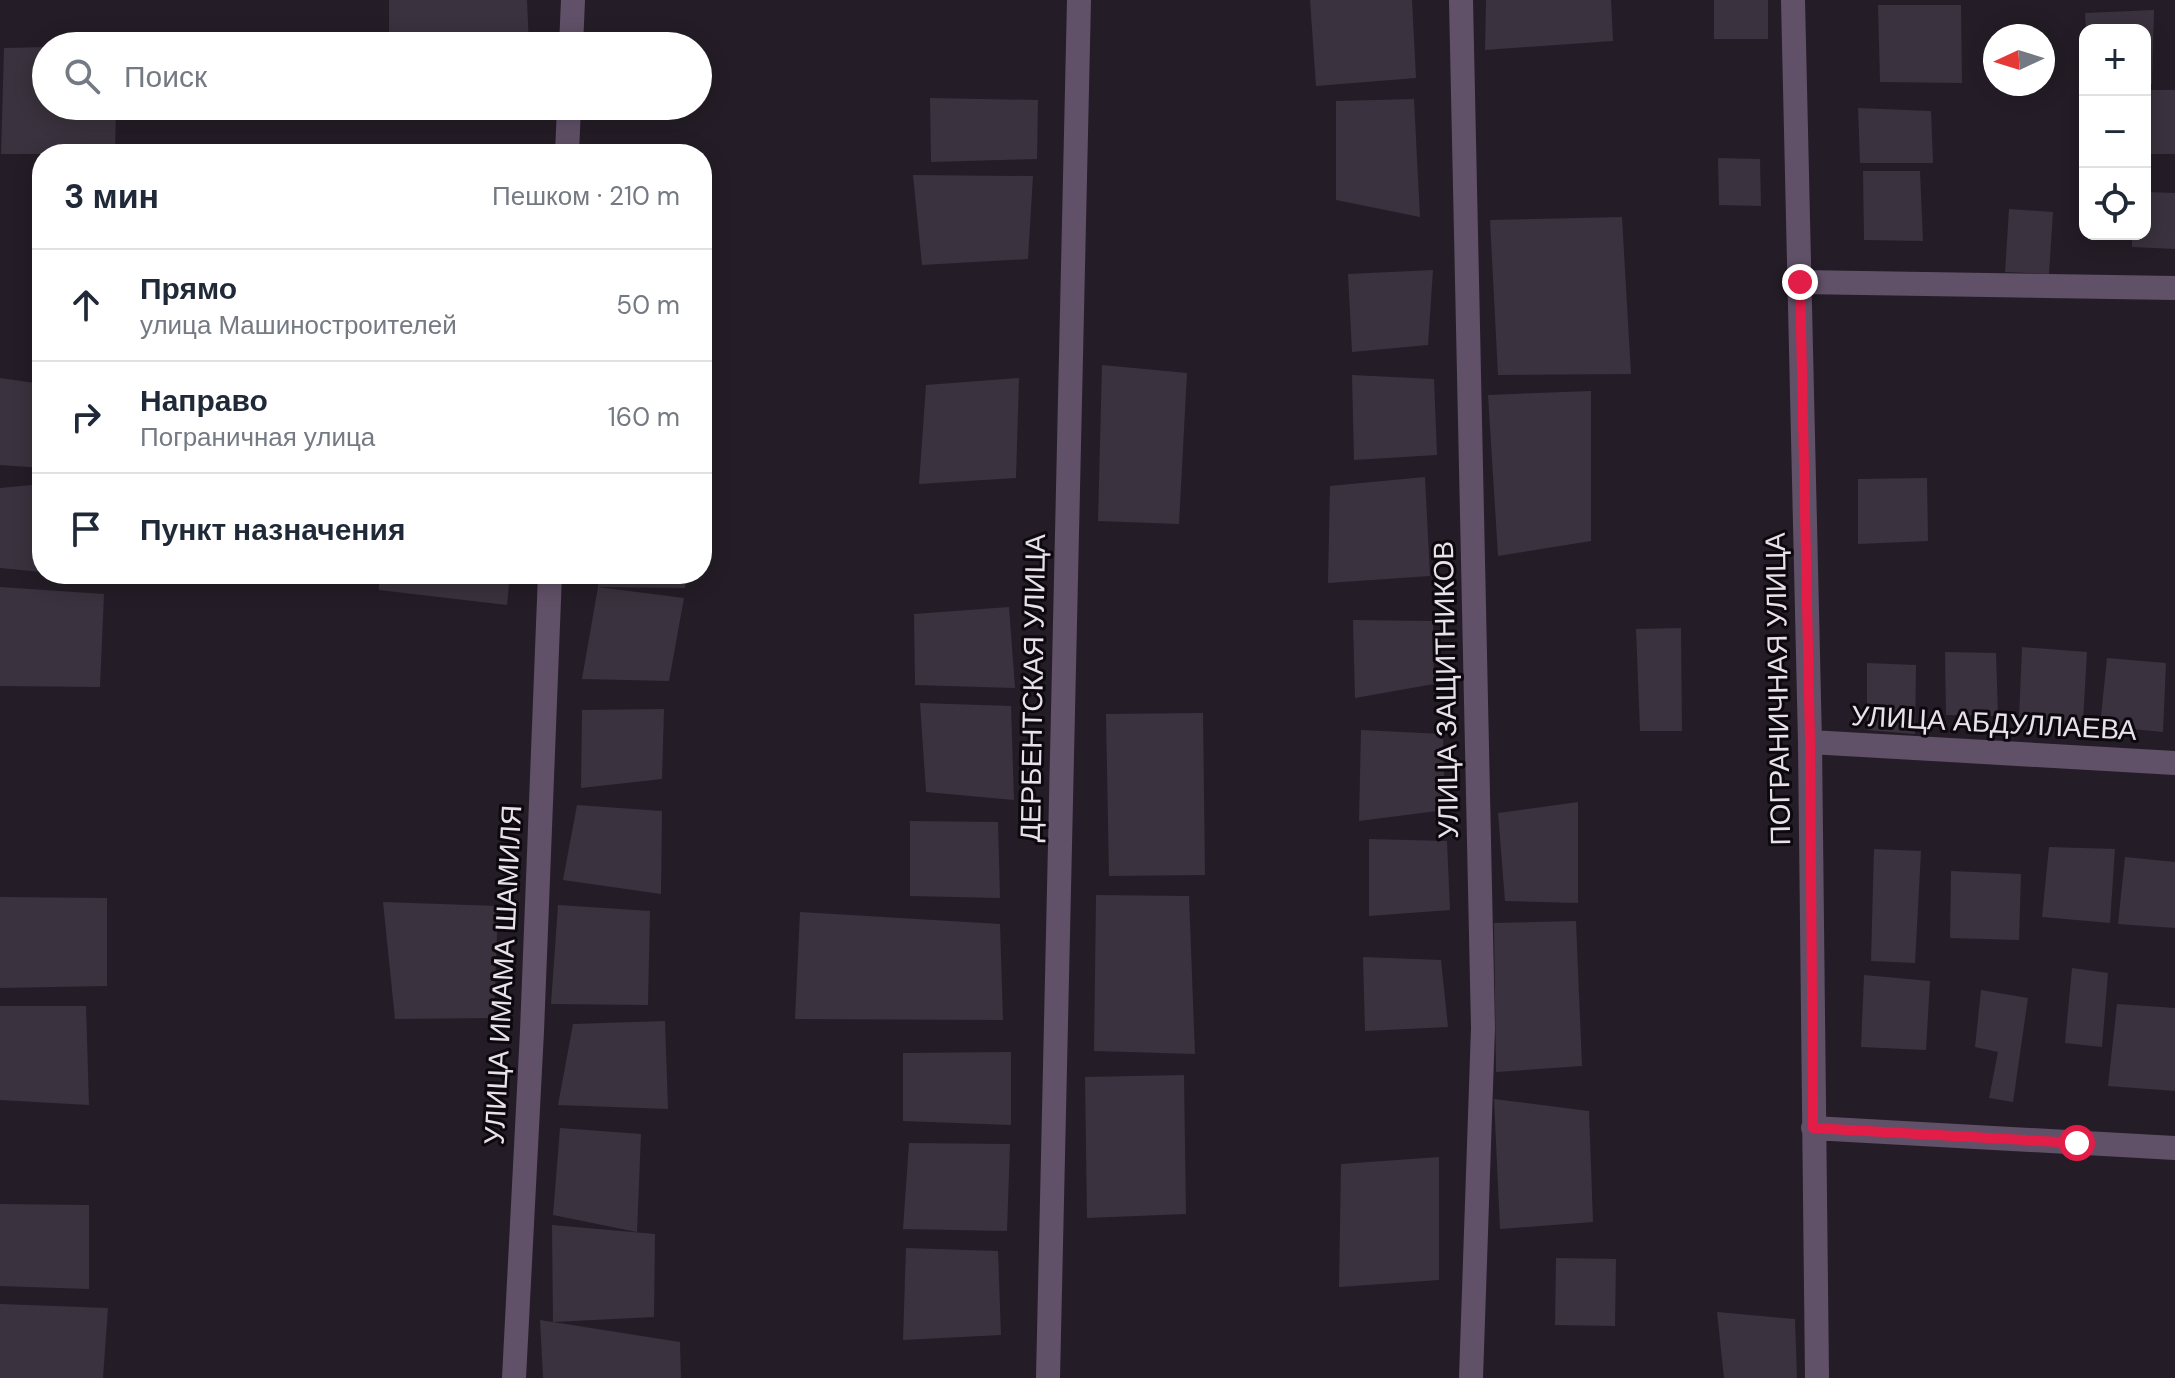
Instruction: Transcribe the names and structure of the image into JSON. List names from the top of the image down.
{
  "streets": {
    "street": [
      "ДЕРБЕНТСКАЯ УЛИЦА",
      "ПОГРАНИЧНАЯ УЛИЦА",
      "УЛИЦА ЗАЩИТНИКОВ",
      "УЛИЦА АБДУЛЛАЕВА",
      "УЛИЦА ИМАМА ШАМИЛЯ"
    ]
  },
  "crossings": [
    ["ПОГРАНИЧНАЯ УЛИЦА", "УЛИЦА АБДУЛЛАЕВА"]
  ],
  "north": "left",
  "page": {
    "map_buttons": ["+", "−"],
    "search": "Поиск",
    "heading": ["3 мин", "Пешком · 210 m"],
    "list": [
      ["Прямо", "улица Машиностроителей", "50 m"],
      ["Направо", "Пограничная улица", "160 m"],
      "Пункт назначения"
    ]
  }
}
